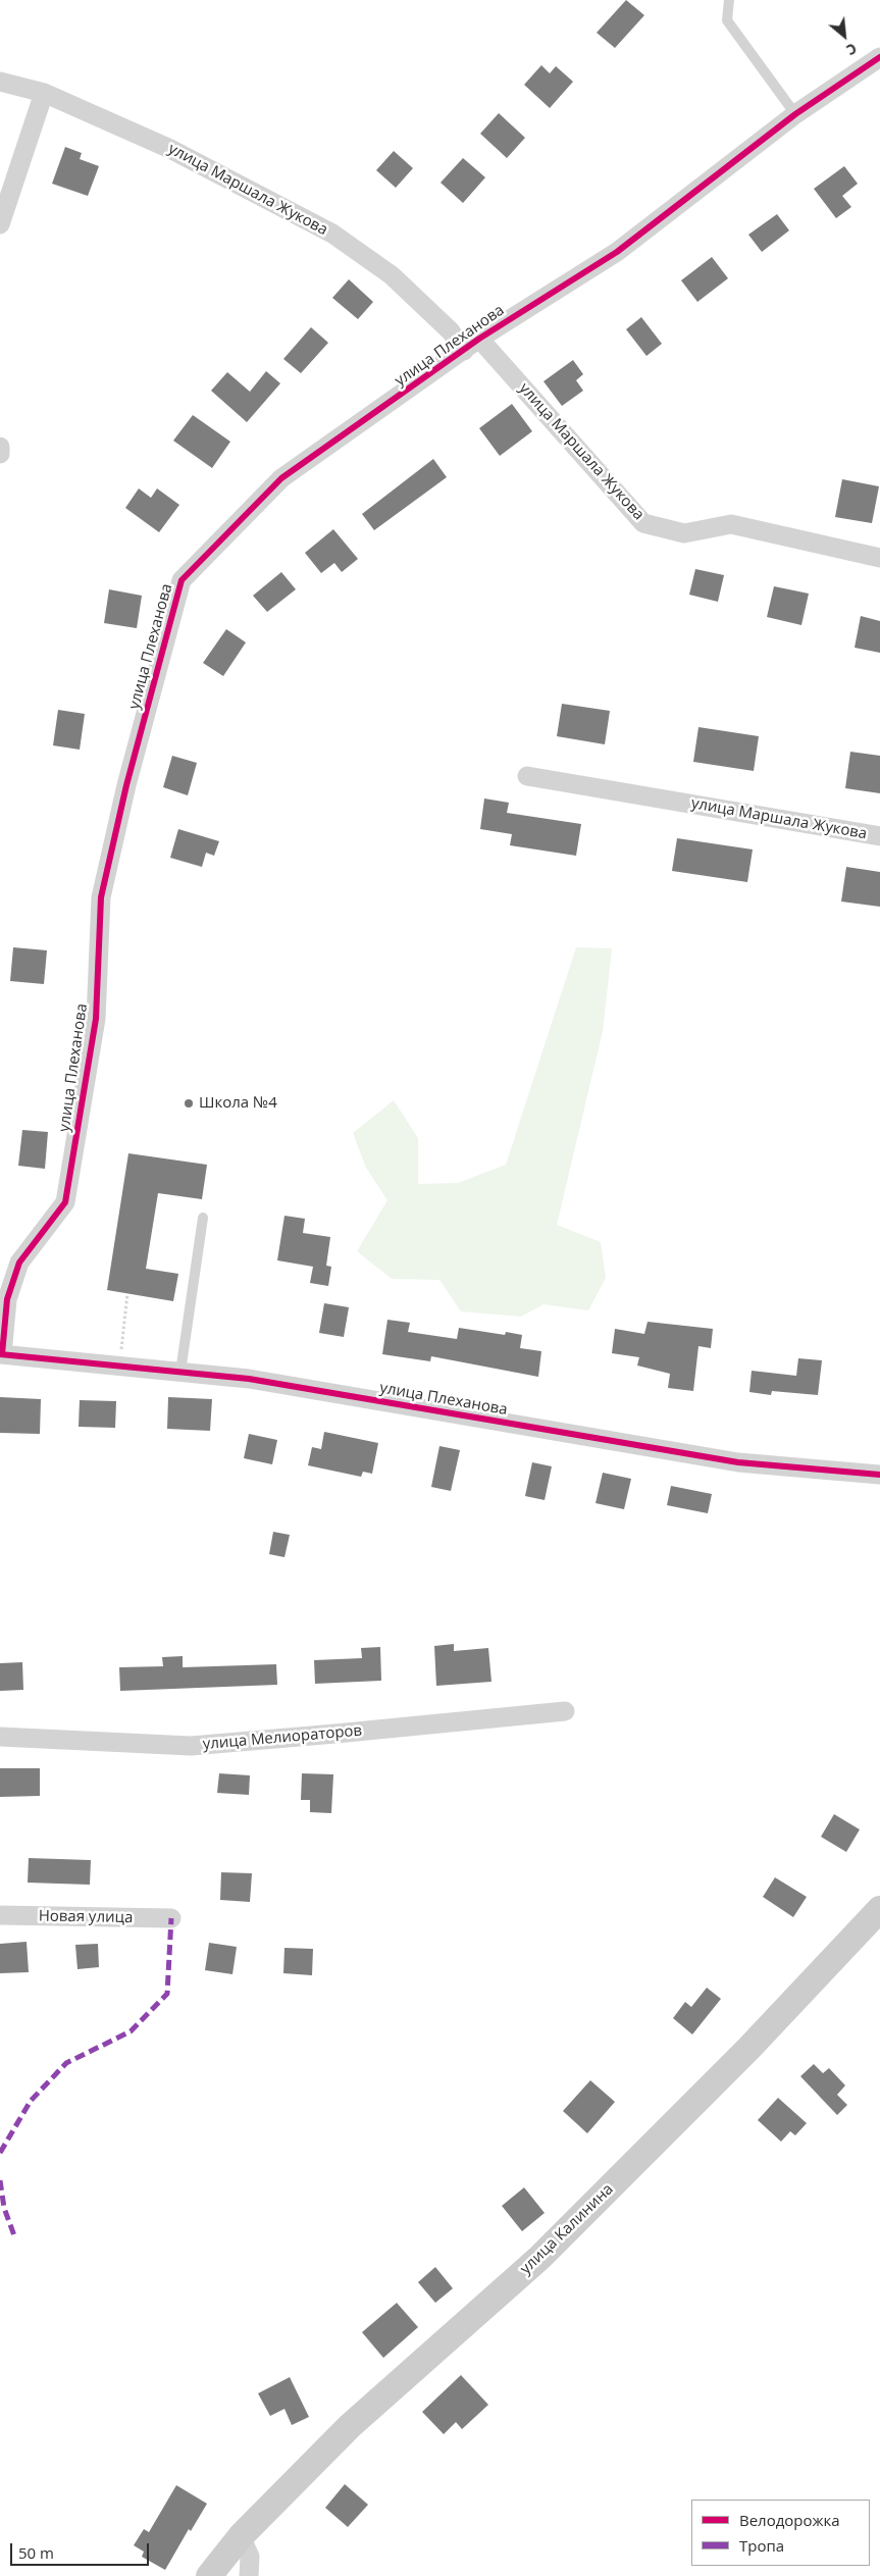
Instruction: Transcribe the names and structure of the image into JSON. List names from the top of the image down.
{
  "streets": {
    "main road": ["улица Калинина"],
    "street": [
      "улица Маршала Жукова",
      "улица Плеханова",
      "улица Мелиораторов",
      "Новая улица"
    ]
  },
  "crossings": [
    ["улица Маршала Жукова", "улица Плеханова"]
  ],
  "places": ["Школа №4"],
  "legend": ["Велодорожка", "Тропа"],
  "scale_bar": "50 m",
  "north": "bottom right"
}
